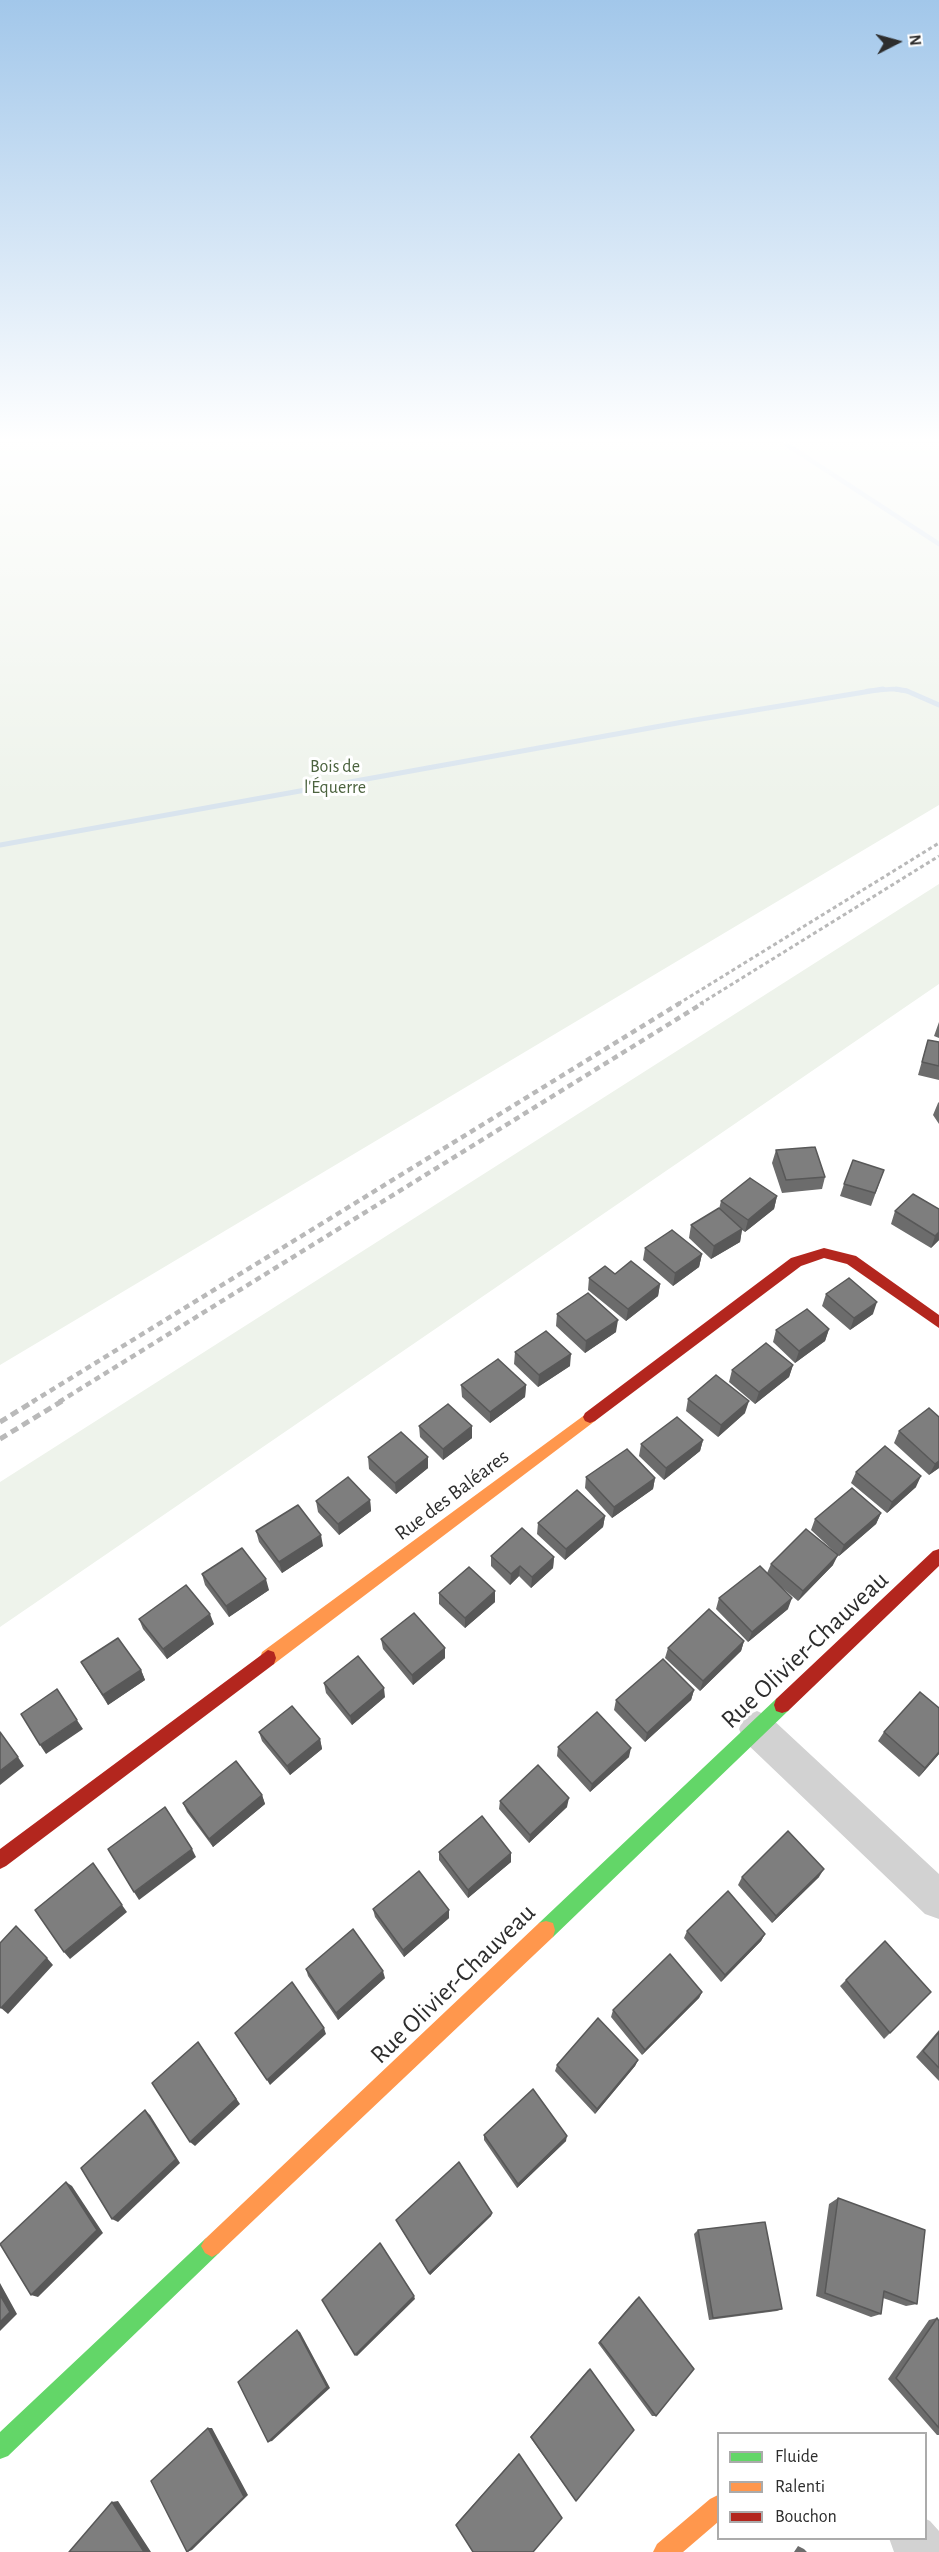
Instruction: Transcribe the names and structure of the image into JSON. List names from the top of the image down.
{
  "streets": {
    "street": ["Rue des Baléares", "Rue Olivier-Chauveau"]
  },
  "parks": ["Bois de l'Équerre"],
  "legend": ["Fluide", "Ralenti", "Bouchon"],
  "north": "right"
}
